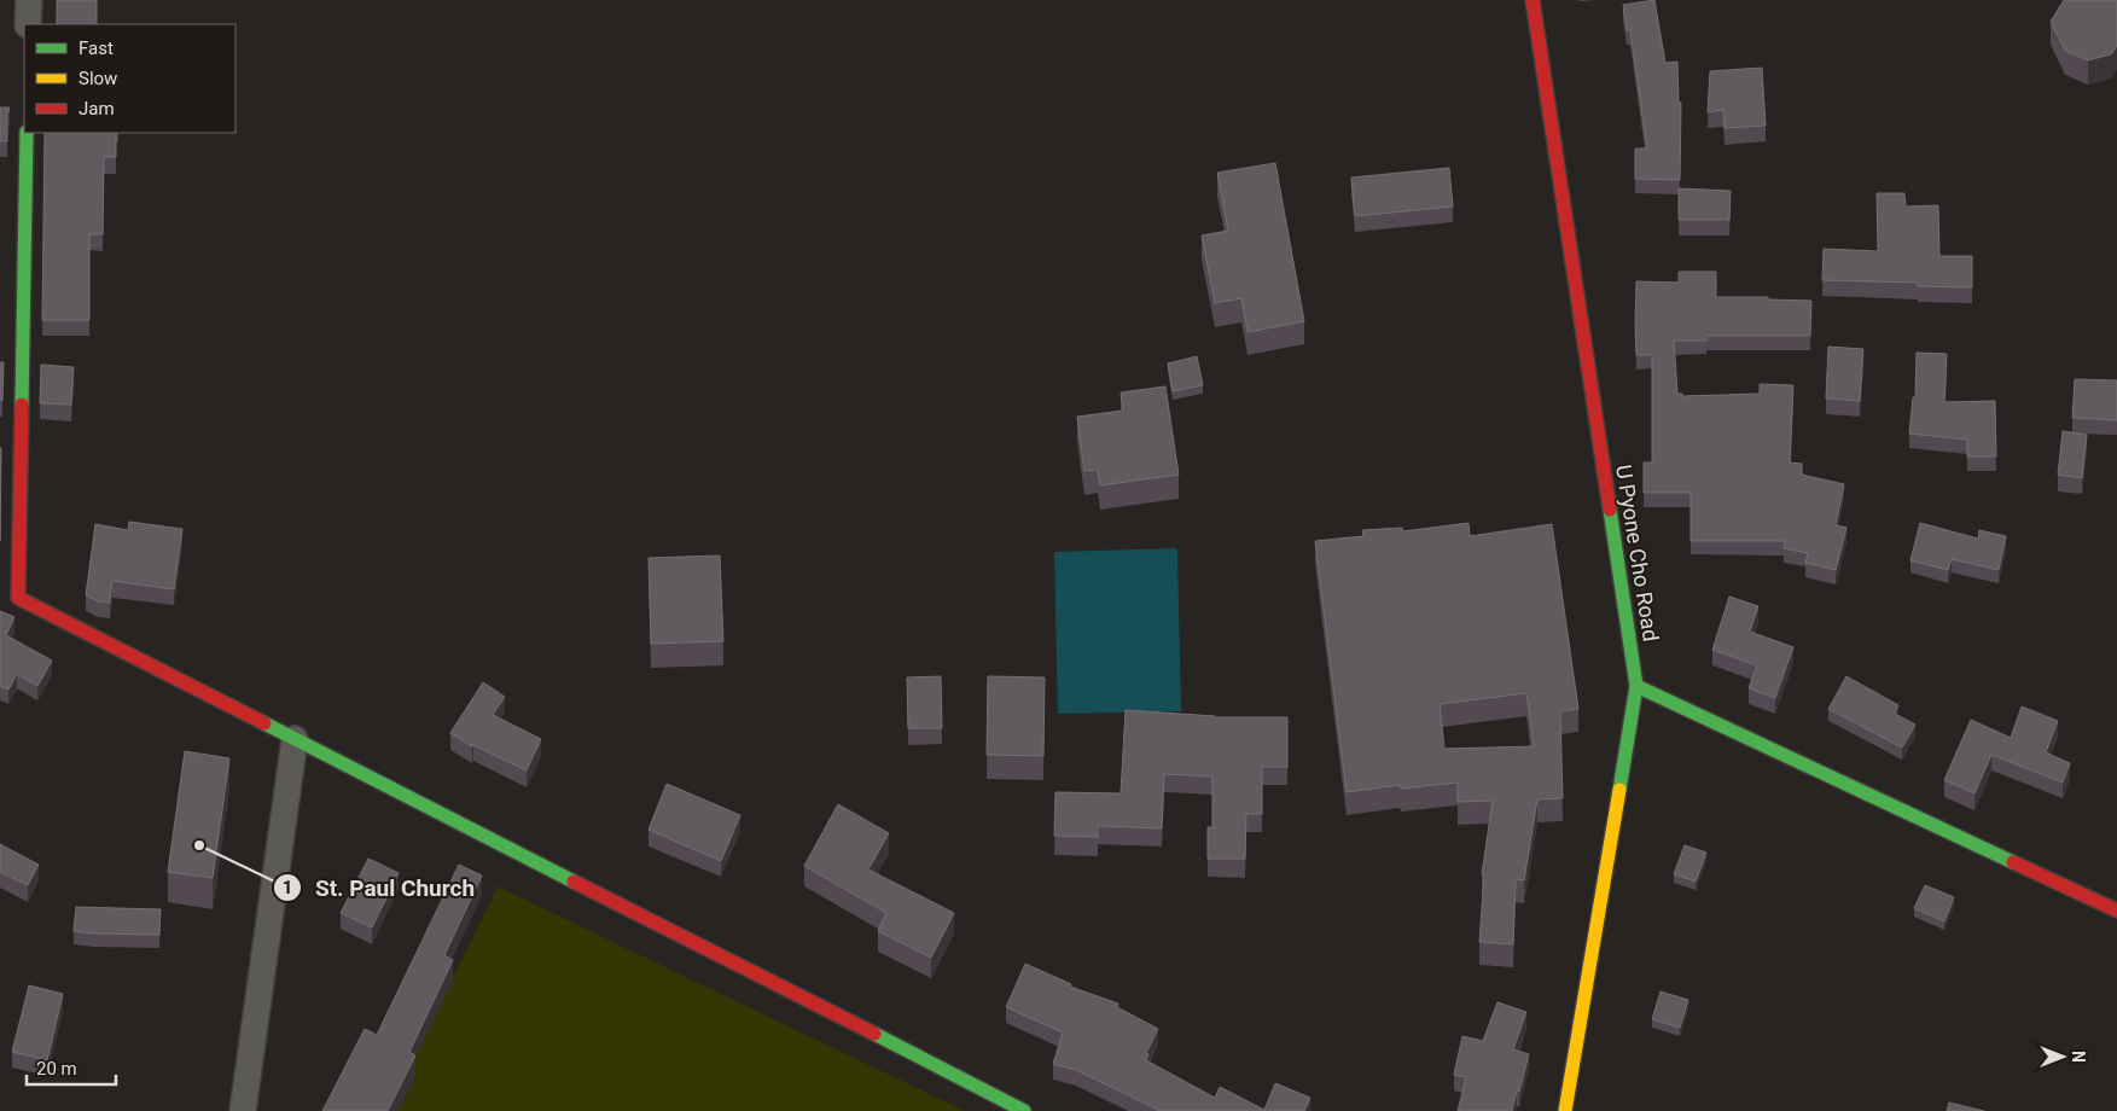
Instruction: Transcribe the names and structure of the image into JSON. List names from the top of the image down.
{
  "streets": {
    "street": ["U Pyone Cho Road"]
  },
  "places": ["St. Paul Church"],
  "legend": ["Fast", "Slow", "Jam"],
  "scale_bar": "20 m",
  "north": "right"
}
